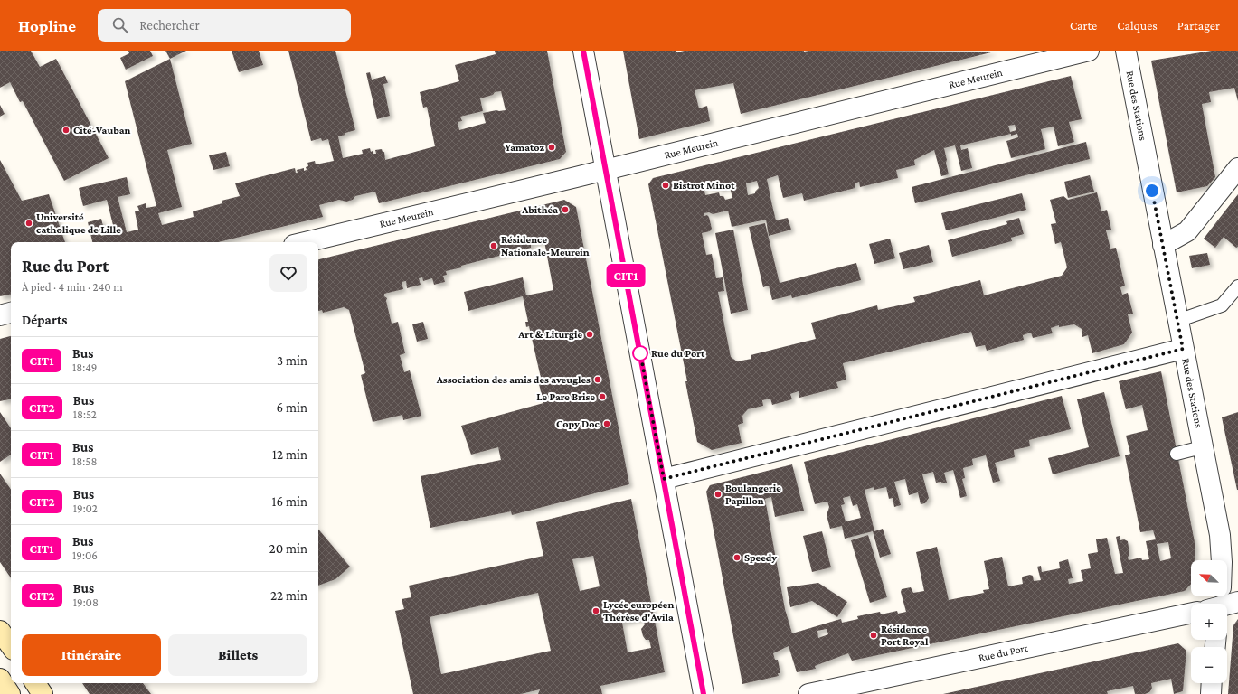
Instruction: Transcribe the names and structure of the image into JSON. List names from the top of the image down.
{
  "streets": {
    "street": ["Rue Meurein", "Rue des Stations", "Rue du Port"]
  },
  "places": [
    "Cité-Vauban",
    "Yamatoz",
    "Bistrot Minot",
    "Abithéa",
    "Université catholique de Lille",
    "Résidence Nationale-Meurein",
    "Art & Liturgie",
    "Rue du Port",
    "Association des amis des aveugles",
    "Le Pare Brise",
    "Copy Doc",
    "Boulangerie Papillon",
    "Speedy",
    "Lycée européen Thérèse d'Avila",
    "Résidence Port Royal"
  ],
  "lines": ["bus line CIT1"],
  "north": "top left",
  "page": {
    "header": "Hopline",
    "search": "Rechercher",
    "nav": ["Carte", "Calques", "Partager"],
    "on_map": "CIT1",
    "heading": [
      ["Rue du Port", "À pied · 4 min · 240 m"],
      "Départs"
    ],
    "list": [
      {
        "mark": "CIT1",
        "name": "Bus",
        "note": "18:49",
        "value": "3 min"
      },
      {
        "mark": "CIT2",
        "name": "Bus",
        "note": "18:52",
        "value": "6 min"
      },
      {
        "mark": "CIT1",
        "name": "Bus",
        "note": "18:58",
        "value": "12 min"
      },
      {
        "mark": "CIT2",
        "name": "Bus",
        "note": "19:02",
        "value": "16 min"
      },
      {
        "mark": "CIT1",
        "name": "Bus",
        "note": "19:06",
        "value": "20 min"
      },
      {
        "mark": "CIT2",
        "name": "Bus",
        "note": "19:08",
        "value": "22 min"
      }
    ],
    "map_buttons": ["+", "−"],
    "buttons": ["Itinéraire", "Billets"]
  }
}
